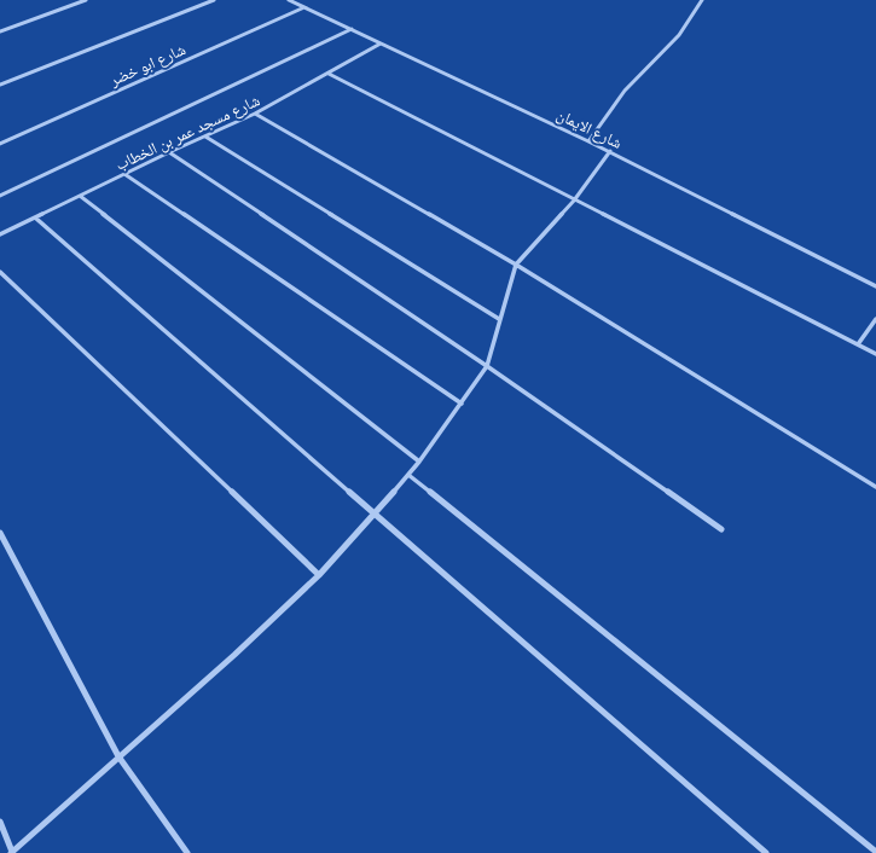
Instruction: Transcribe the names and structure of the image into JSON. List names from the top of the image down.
{
  "streets": {
    "street": ["شارع ابو خضر", "شارع الايمان", "شارع مسجد عمر بن الخطاب"]
  },
  "crossings": [
    ["شارع ابو خضر", "شارع الايمان"],
    ["شارع الايمان", "شارع مسجد عمر بن الخطاب"]
  ]
}
